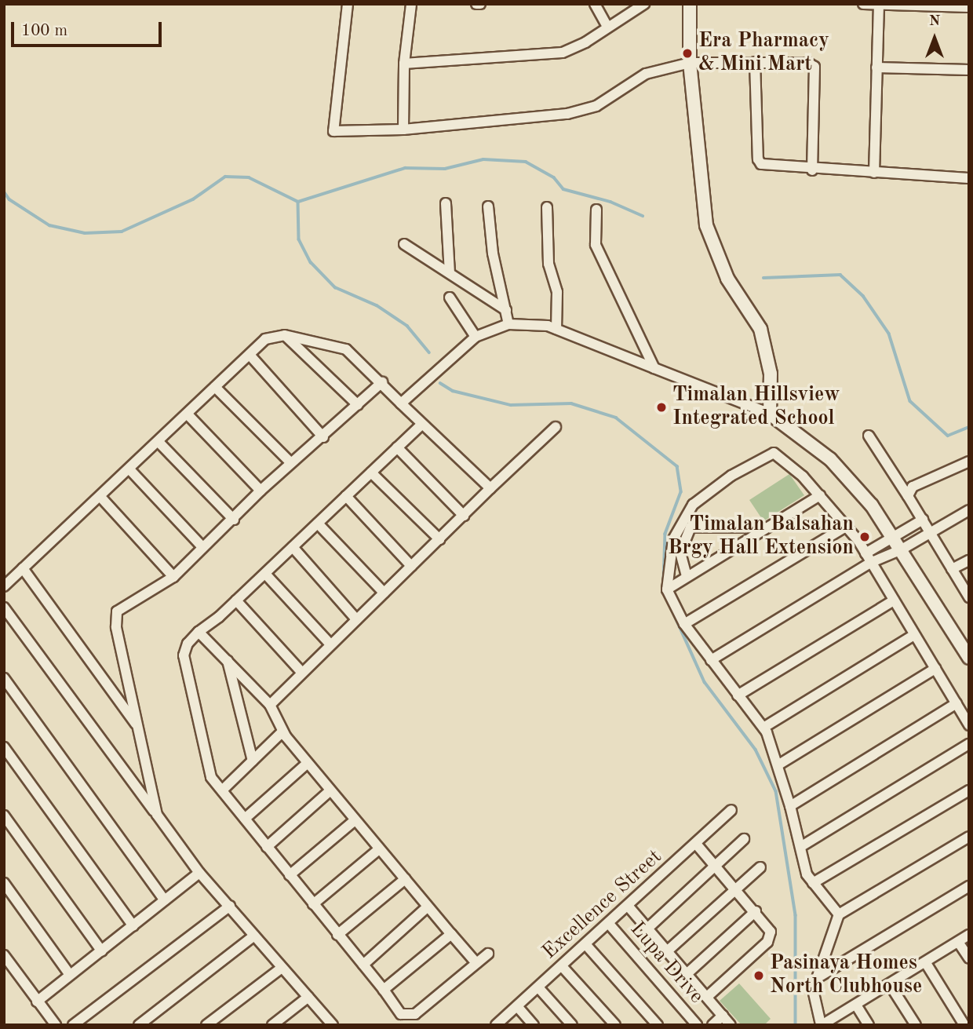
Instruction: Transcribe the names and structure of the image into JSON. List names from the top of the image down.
{
  "streets": {
    "street": ["Excellence Street", "Lupa Drive"]
  },
  "crossings": [
    ["Excellence Street", "Lupa Drive"]
  ],
  "places": [
    "Era Pharmacy & Mini Mart",
    "Timalan Hillsview Integrated School",
    "Timalan Balsahan Brgy Hall Extension",
    "Pasinaya Homes North Clubhouse"
  ],
  "scale_bar": "100 m",
  "north": "top"
}
